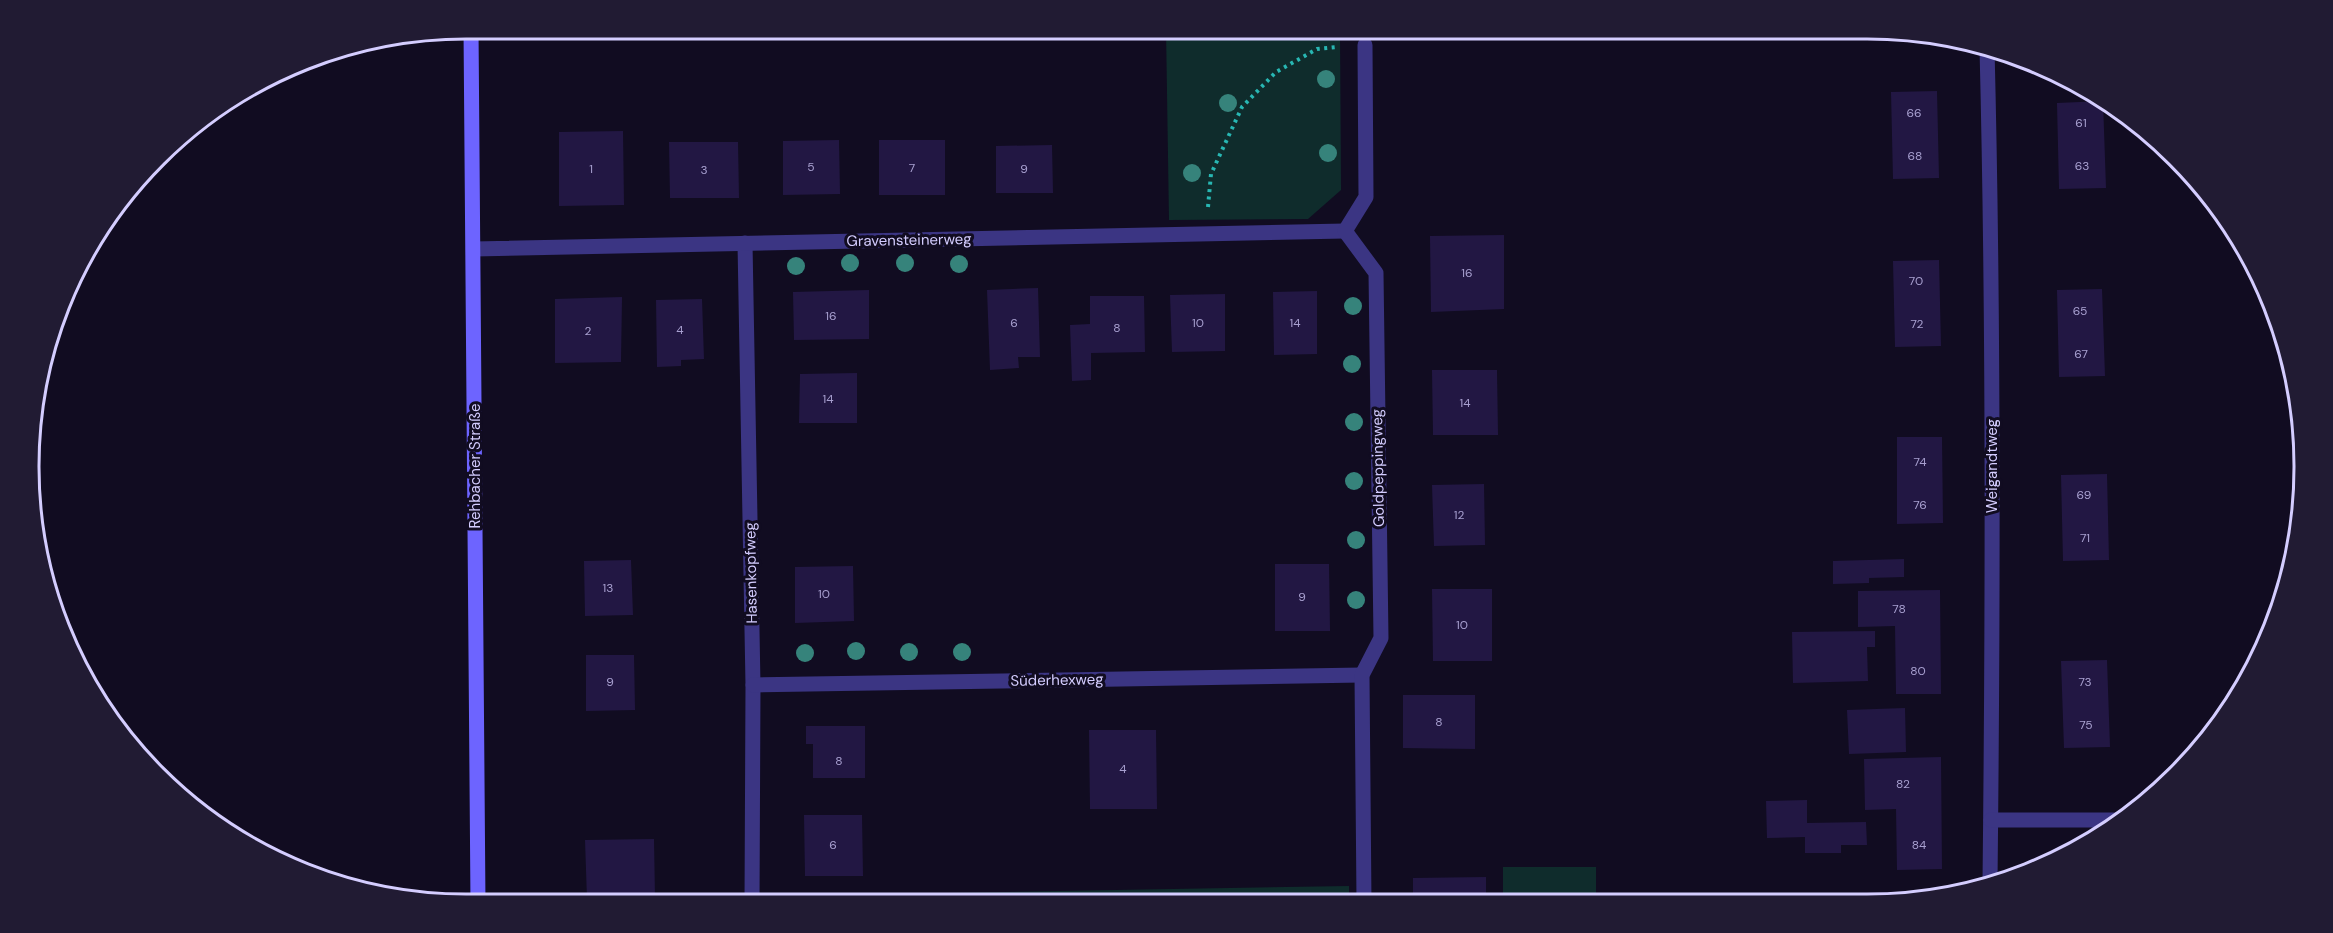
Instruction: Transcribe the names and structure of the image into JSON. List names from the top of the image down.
{
  "streets": {
    "street": [
      "Gravensteinerweg",
      "Rehbacher Straße",
      "Weigandtweg",
      "Goldpeppingweg",
      "Hasenkopfweg",
      "Süderhexweg"
    ]
  },
  "crossings": [
    ["Gravensteinerweg", "Rehbacher Straße"],
    ["Gravensteinerweg", "Goldpeppingweg"],
    ["Gravensteinerweg", "Hasenkopfweg"],
    ["Goldpeppingweg", "Süderhexweg"],
    ["Hasenkopfweg", "Süderhexweg"]
  ],
  "house_numbers": [
    "66",
    "61",
    "68",
    "63",
    "5",
    "7",
    "1",
    "9",
    "3",
    "16",
    "70",
    "65",
    "16",
    "6",
    "10",
    "14",
    "72",
    "8",
    "4",
    "2",
    "67",
    "14",
    "14",
    "74",
    "69",
    "76",
    "12",
    "71",
    "13",
    "10",
    "9",
    "78",
    "10",
    "80",
    "9",
    "73",
    "8",
    "75",
    "8",
    "4",
    "82",
    "6",
    "84"
  ]
}
